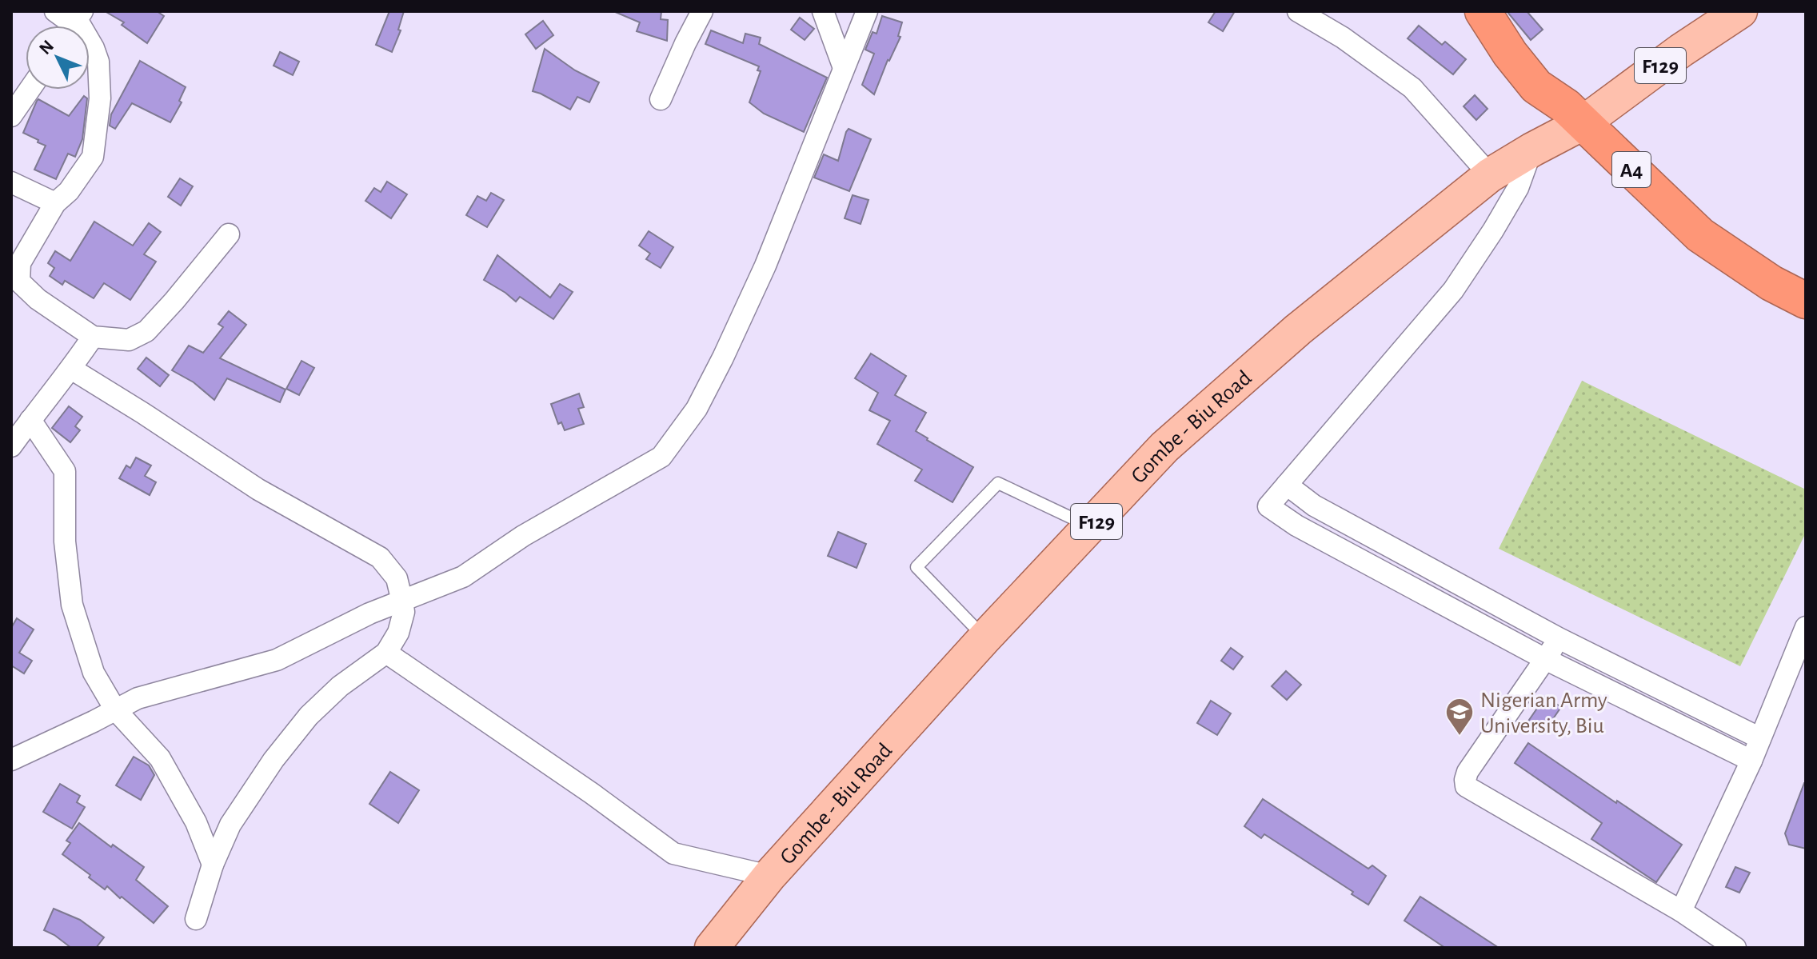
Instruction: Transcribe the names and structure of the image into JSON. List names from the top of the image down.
{
  "streets": {
    "highway": ["A4"],
    "main road": ["F129", "Gombe - Biu Road"]
  },
  "crossings": [
    ["F129", "A4"],
    ["F129", "Gombe - Biu Road"],
    ["A4", "Gombe - Biu Road"]
  ],
  "places": {
    "school or university": ["Nigerian Army University, Biu"]
  },
  "north": "top left"
}
